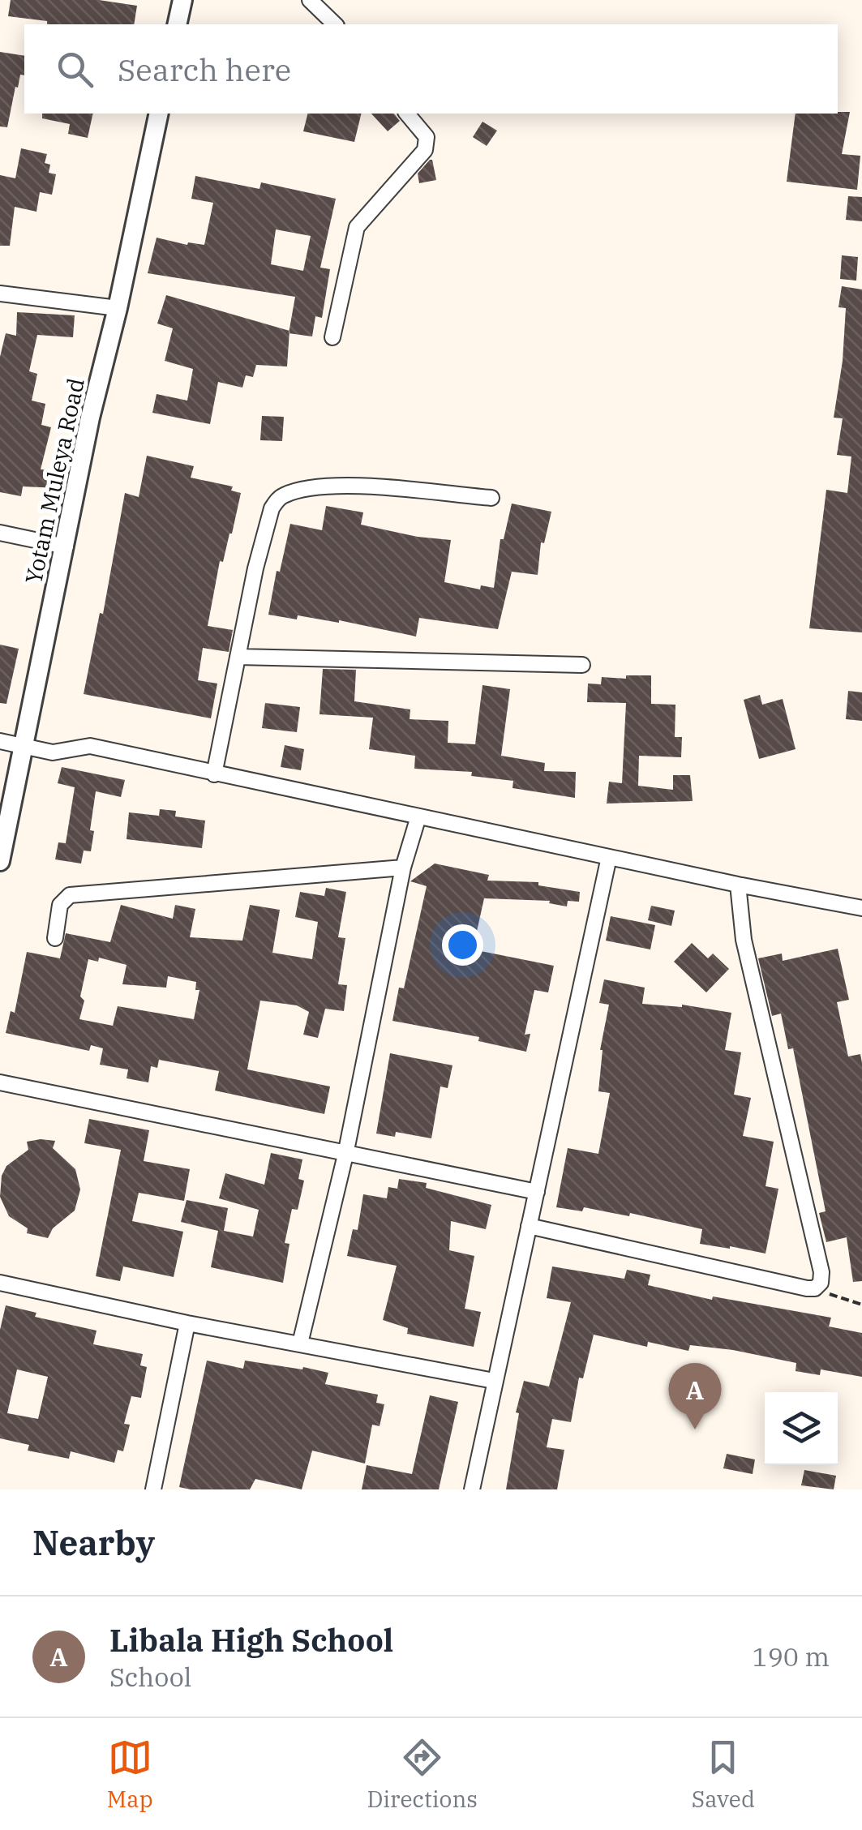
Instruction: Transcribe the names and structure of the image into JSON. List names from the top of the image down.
{
  "streets": {
    "street": ["Yotam Muleya Road"]
  },
  "page": {
    "search": "Search here",
    "pins": "A",
    "heading": "Nearby",
    "list": [
      {
        "mark": "A",
        "name": "Libala High School",
        "note": "School",
        "value": "190 m"
      }
    ],
    "nav": ["Map", "Directions", "Saved"]
  }
}
